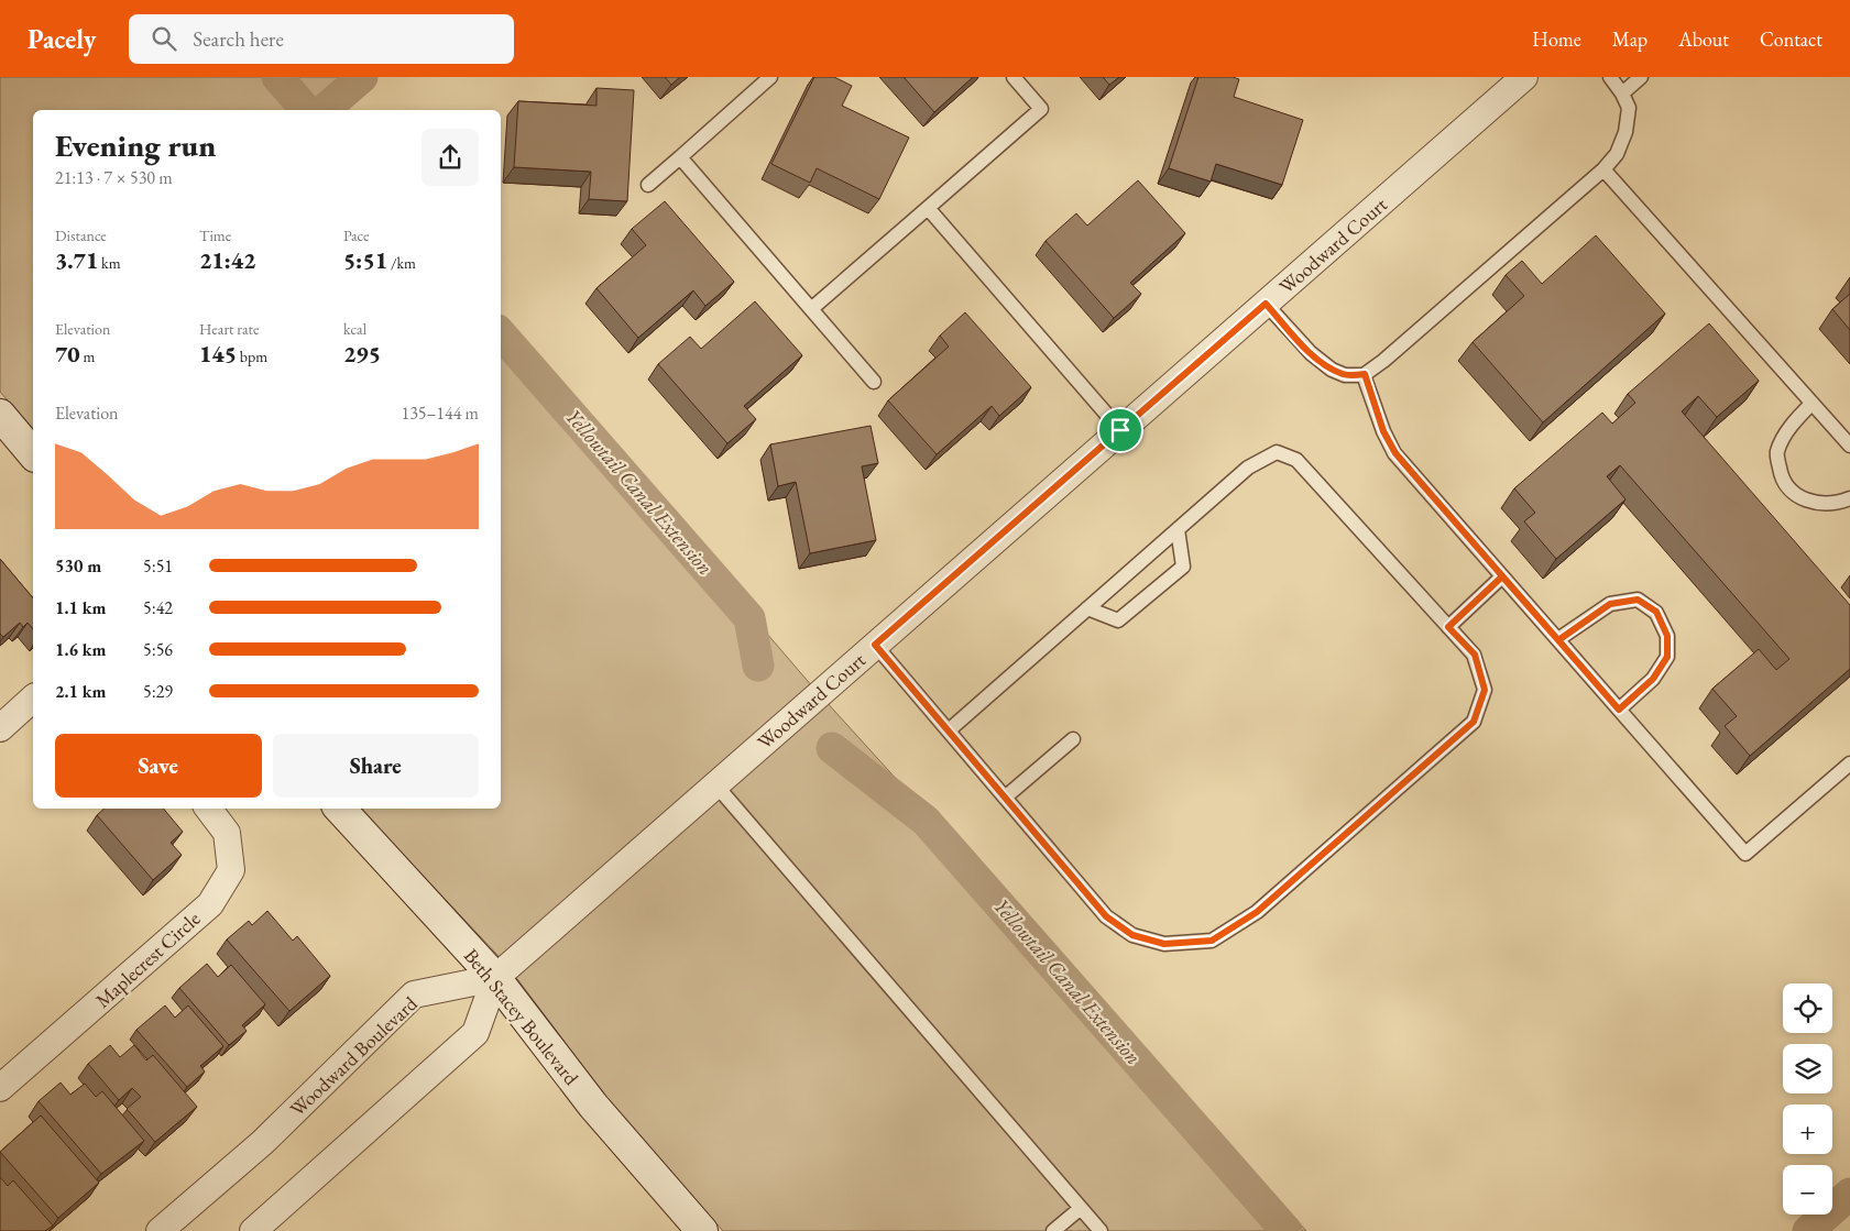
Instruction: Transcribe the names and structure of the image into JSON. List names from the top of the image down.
{
  "streets": {
    "street": [
      "Woodward Court",
      "Maplecrest Circle",
      "Beth Stacey Boulevard",
      "Woodward Boulevard"
    ]
  },
  "crossings": [
    ["Woodward Court", "Beth Stacey Boulevard"],
    ["Woodward Court", "Woodward Boulevard"],
    ["Beth Stacey Boulevard", "Woodward Boulevard"]
  ],
  "water": ["Yellowtail Canal Extension"],
  "page": {
    "header": "Pacely",
    "search": "Search here",
    "nav": [
      "Home",
      "Map",
      "About",
      "Contact"
    ],
    "heading": ["Evening run", "21:13 · 7 × 530 m"],
    "stats": [
      ["Distance", "3.71 km"],
      ["Time", "21:42"],
      ["Pace", "5:51 /km"],
      ["Elevation", "70 m"],
      ["Heart rate", "145 bpm"],
      ["kcal", "295"]
    ],
    "chart": ["Elevation", "135–144 m"],
    "list": [
      {
        "name": "530 m",
        "note": "5:51"
      },
      {
        "name": "1.1 km",
        "note": "5:42"
      },
      {
        "name": "1.6 km",
        "note": "5:56"
      },
      {
        "name": "2.1 km",
        "note": "5:29"
      }
    ],
    "buttons": ["Save", "Share"],
    "map_buttons": ["+", "−"]
  }
}
